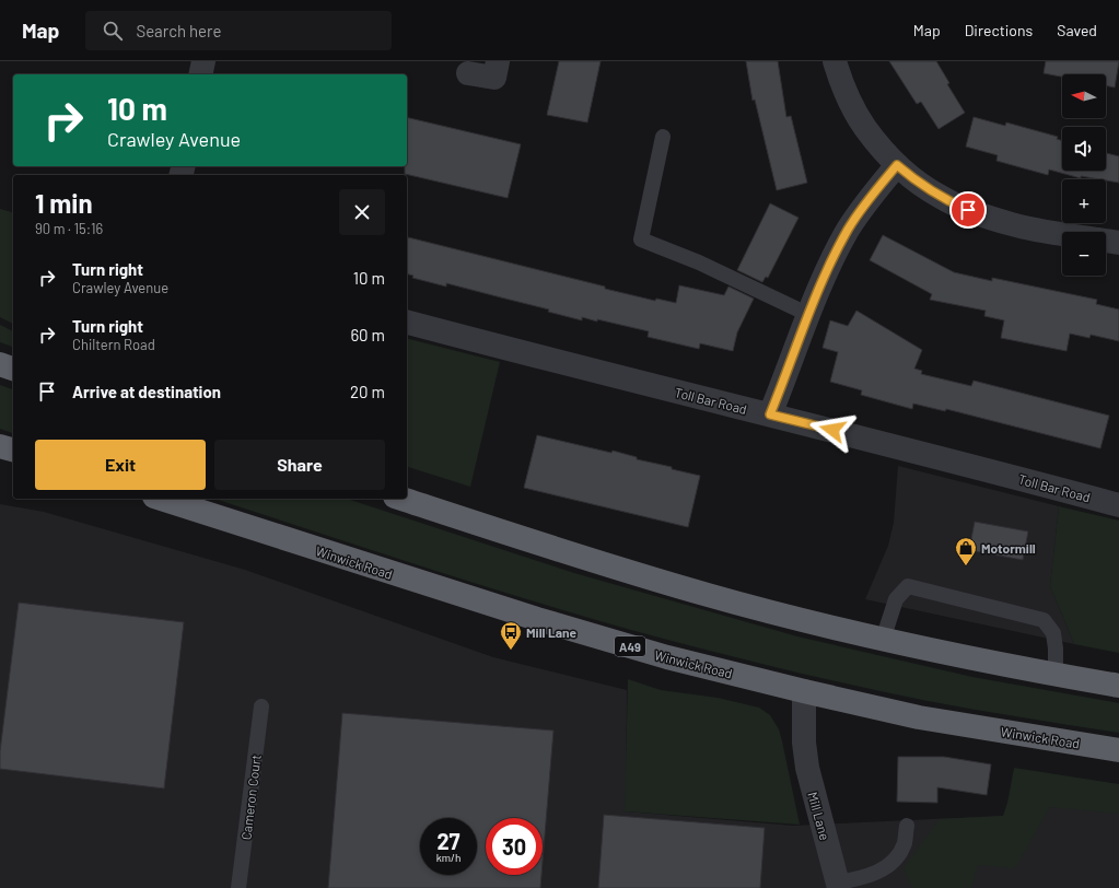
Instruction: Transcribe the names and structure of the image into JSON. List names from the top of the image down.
{
  "streets": {
    "highway": ["Winwick Road", "A49"],
    "street": ["Toll Bar Road", "Mill Lane"],
    "lane": ["Cameron Court"]
  },
  "crossings": [
    ["Winwick Road", "Mill Lane"]
  ],
  "places": {
    "shop": ["Motormill"],
    "bus stop": ["Mill Lane"]
  },
  "north": "left",
  "page": {
    "header": "Map",
    "search": "Search here",
    "nav": ["Map", "Directions", "Saved"],
    "map_buttons": ["+", "−"],
    "turn": ["10 m", "Crawley Avenue"],
    "heading": ["1 min", "90 m · 15:16"],
    "list": [
      {
        "name": "Turn right",
        "note": "Crawley Avenue",
        "value": "10 m"
      },
      {
        "name": "Turn right",
        "note": "Chiltern Road",
        "value": "60 m"
      },
      {
        "name": "Arrive at destination",
        "value": "20 m"
      }
    ],
    "buttons": ["Exit", "Share"],
    "speed": "27 km/h",
    "limit": "30"
  }
}
